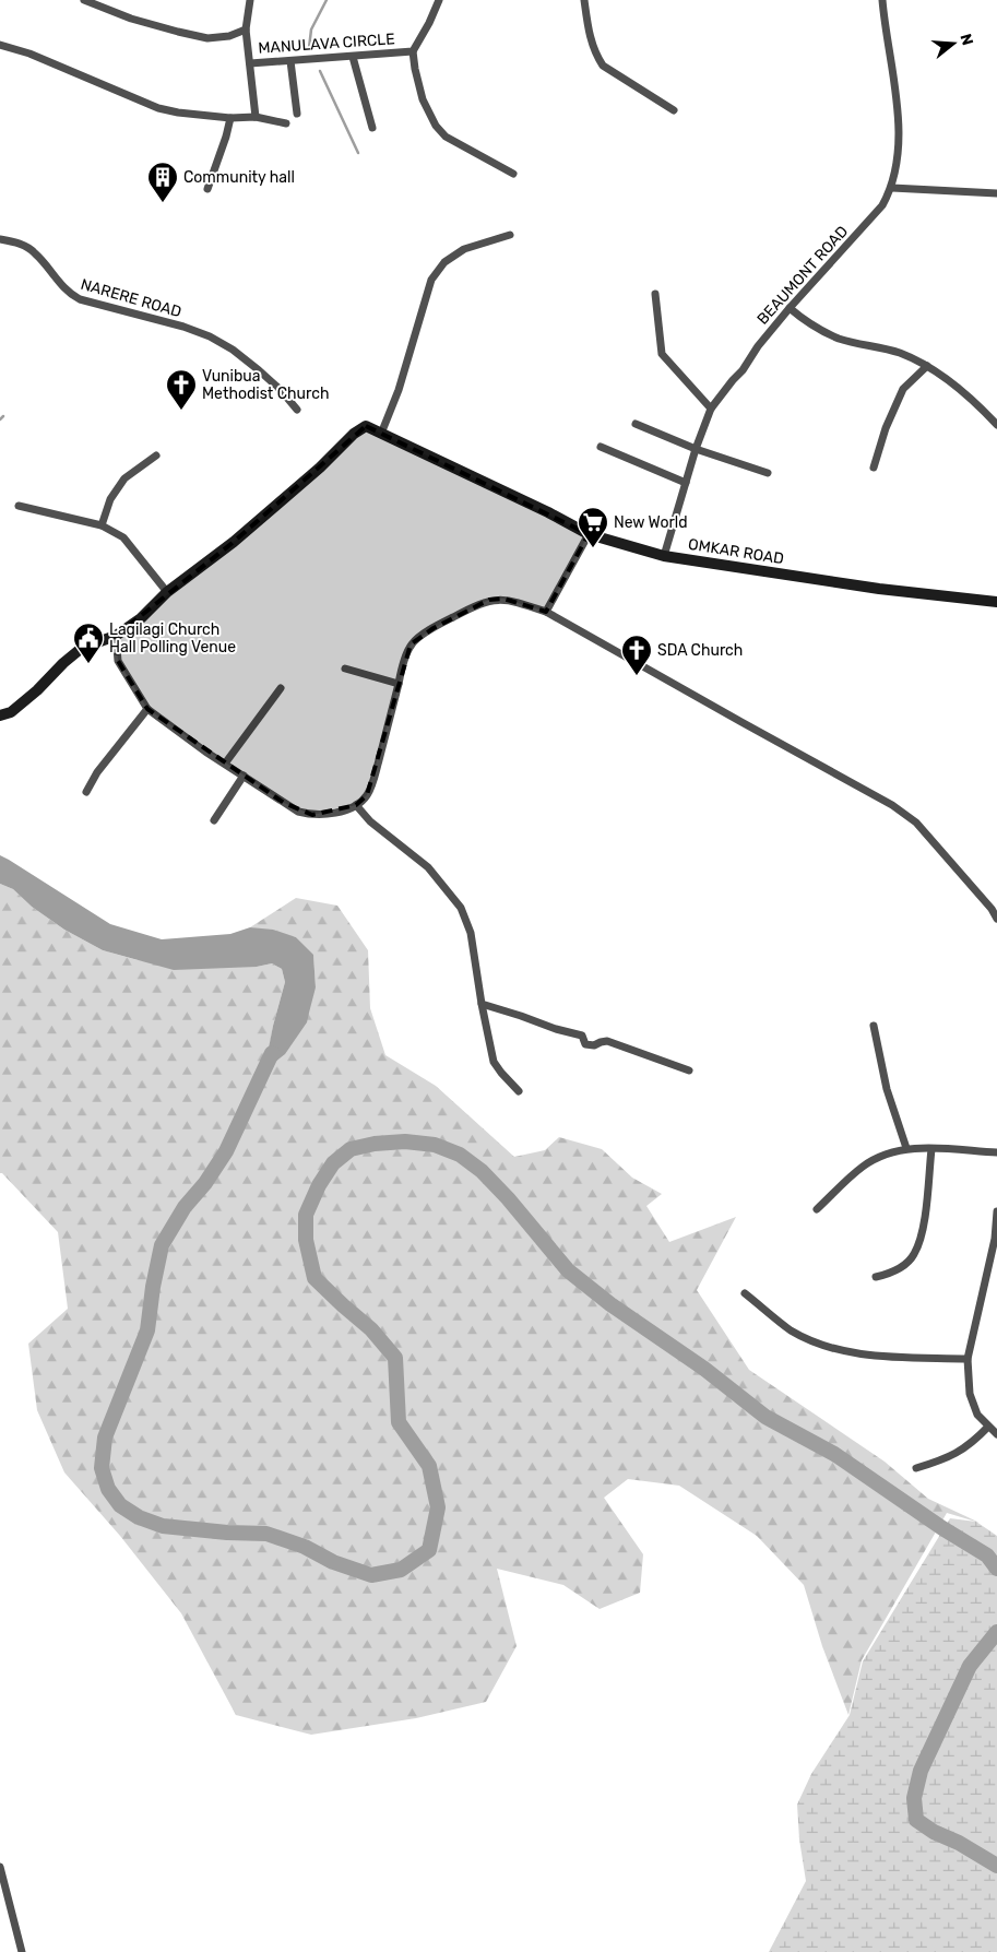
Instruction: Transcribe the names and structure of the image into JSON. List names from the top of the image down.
{
  "streets": {
    "street": [
      "MANULAVA CIRCLE",
      "BEAUMONT ROAD",
      "NARERE ROAD",
      "OMKAR ROAD"
    ]
  },
  "crossings": [
    ["BEAUMONT ROAD", "OMKAR ROAD"]
  ],
  "places": {
    "building": ["Community hall"],
    "church": ["Vunibua Methodist Church", "SDA Church"],
    "supermarket": ["New World"],
    "public building": ["Lagilagi Church Hall Polling Venue"]
  },
  "north": "right"
}
